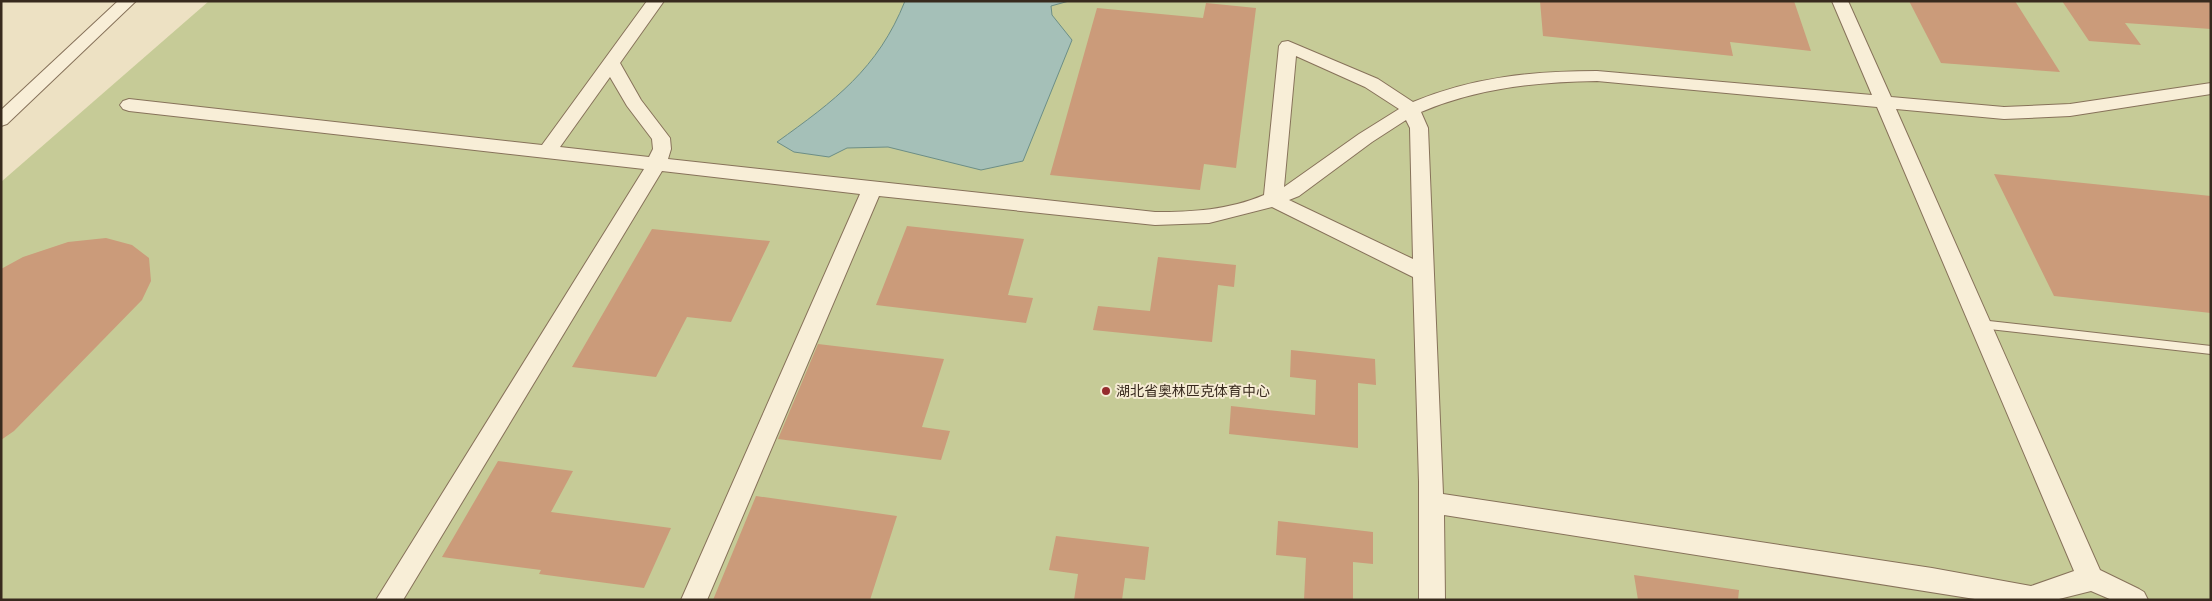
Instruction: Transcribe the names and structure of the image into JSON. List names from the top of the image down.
{
  "places": ["湖北省奥林匹克体育中心"]
}
